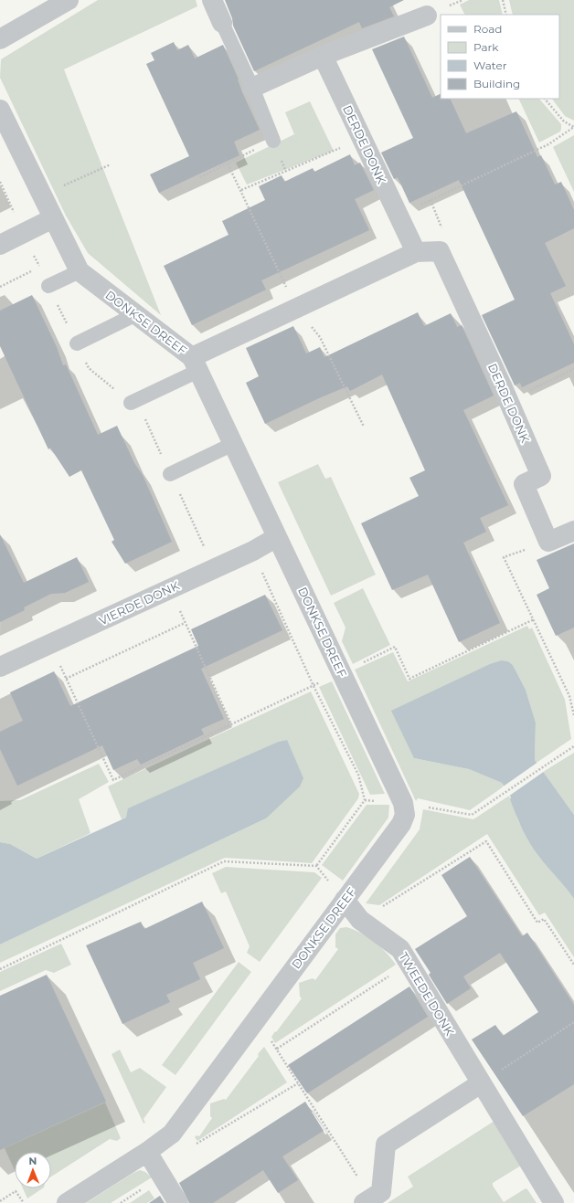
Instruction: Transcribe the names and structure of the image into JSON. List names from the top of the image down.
{
  "streets": {
    "street": [
      "DERDE DONK",
      "DONKSE DREEF",
      "VIERDE DONK",
      "TWEEDE DONK"
    ]
  },
  "crossings": [
    ["DERDE DONK", "DONKSE DREEF"],
    ["DONKSE DREEF", "VIERDE DONK"],
    ["DONKSE DREEF", "TWEEDE DONK"]
  ],
  "legend": [
    "Road",
    "Park",
    "Water",
    "Building"
  ],
  "north": "top"
}
